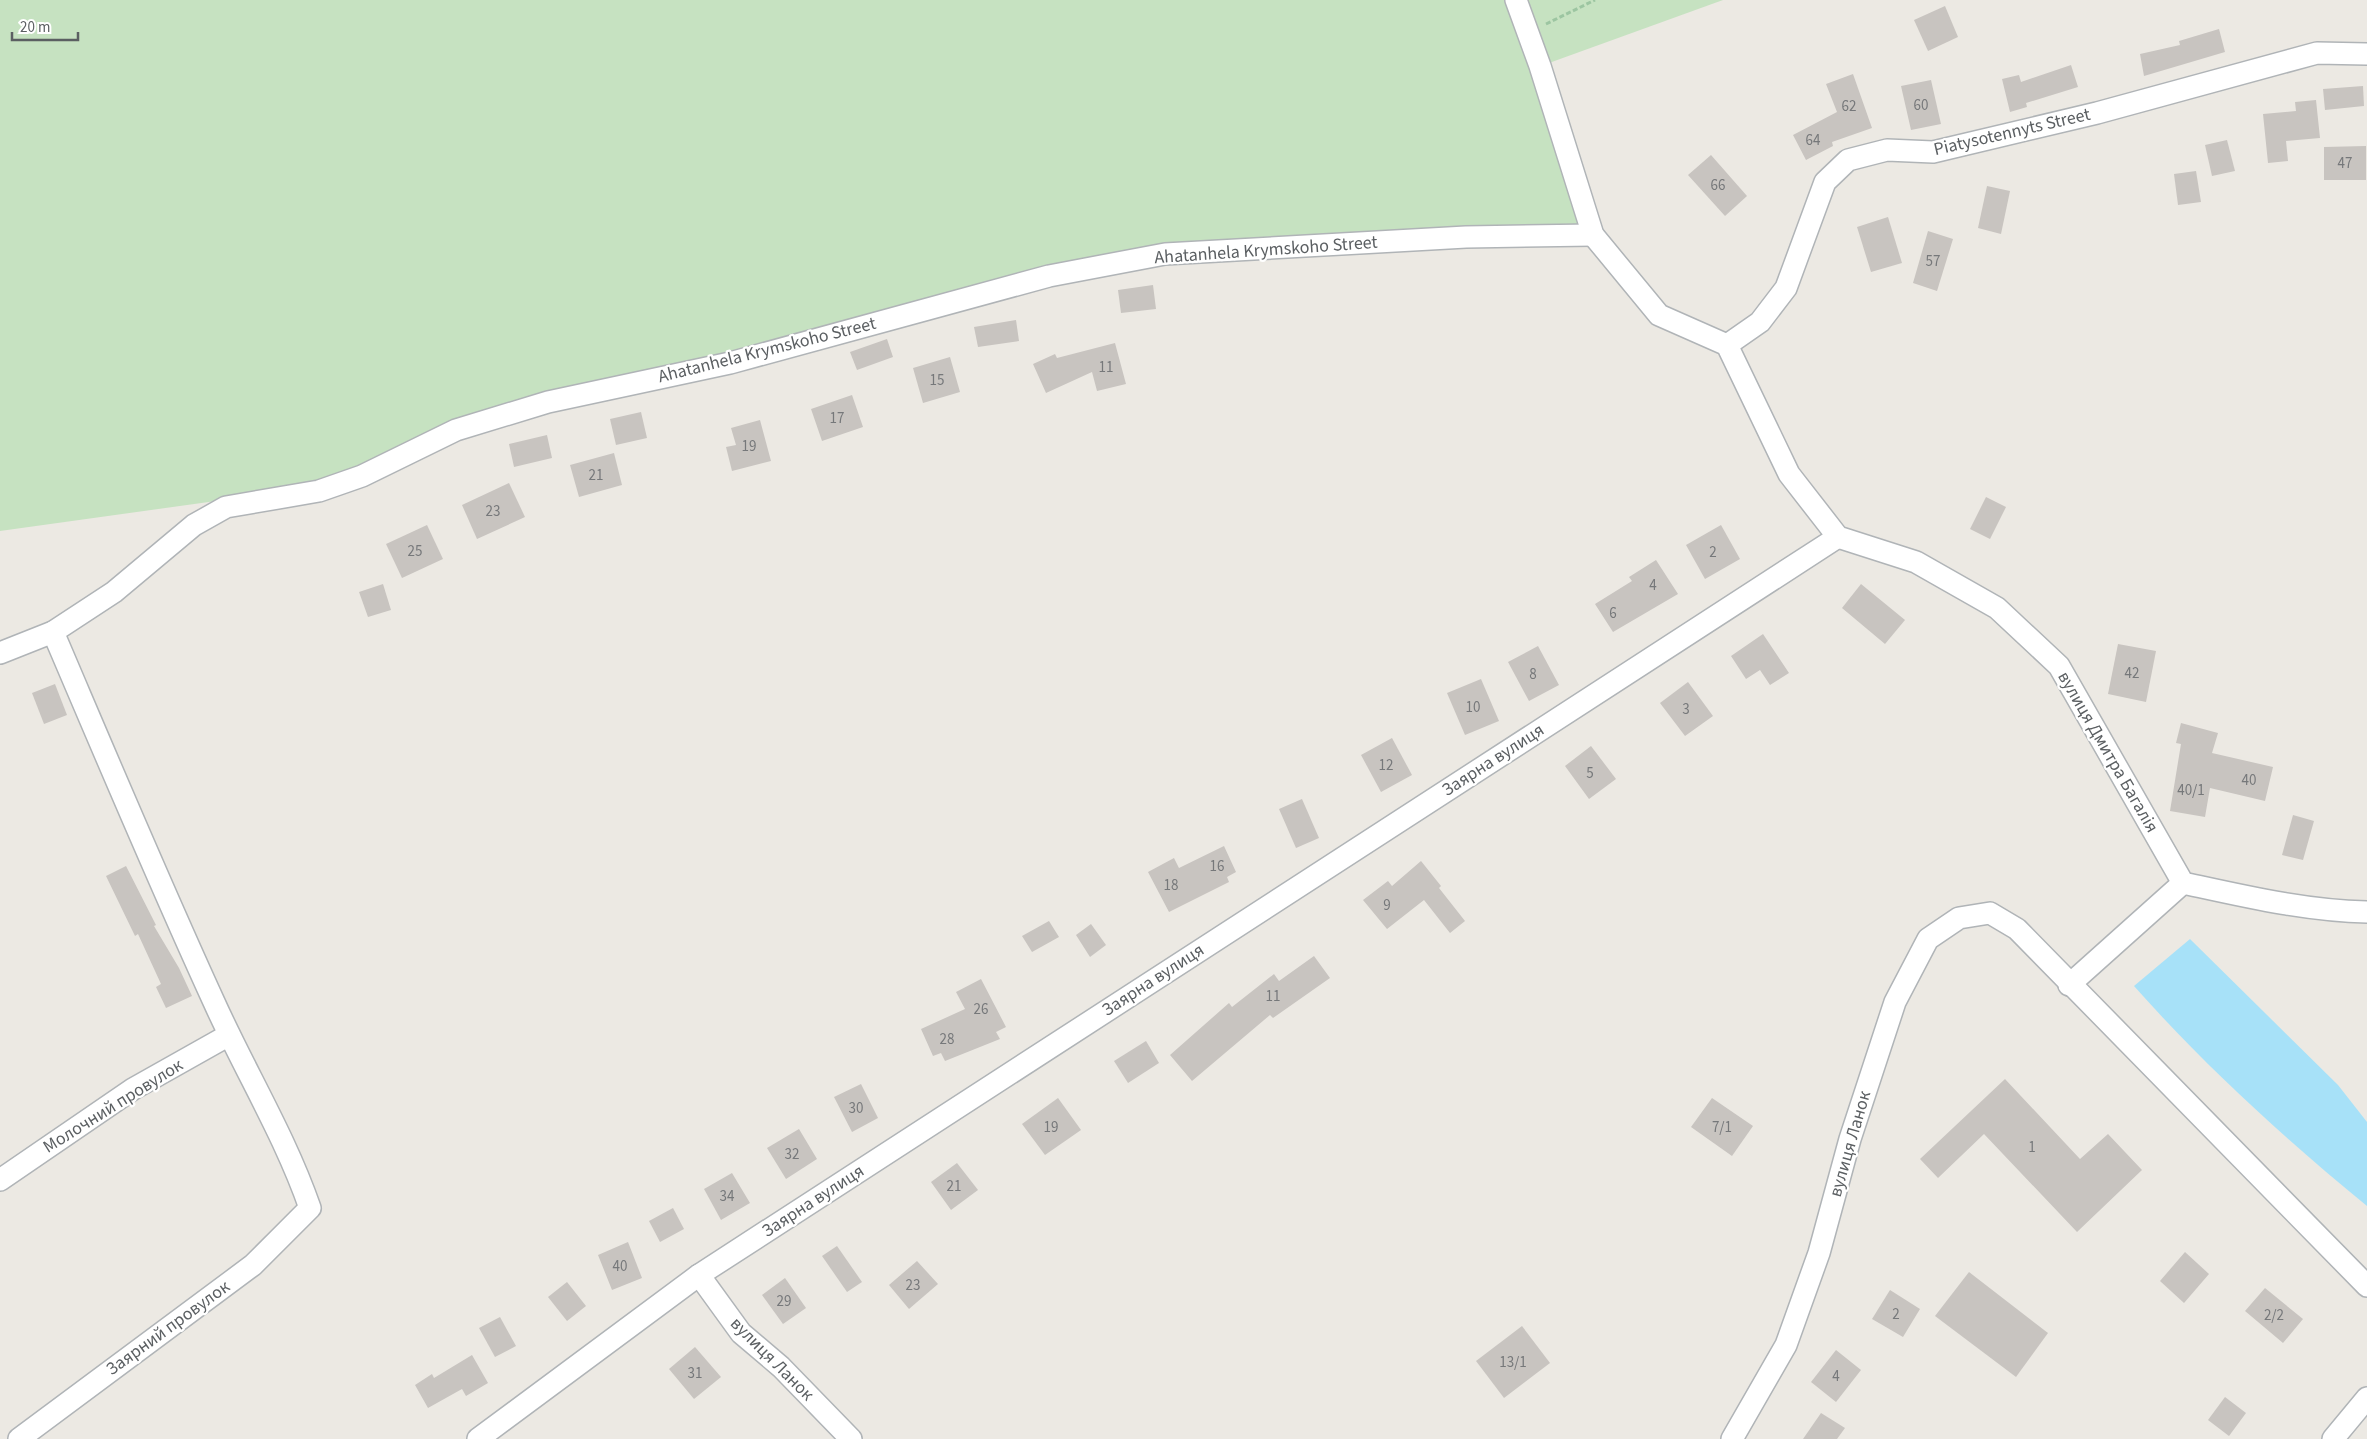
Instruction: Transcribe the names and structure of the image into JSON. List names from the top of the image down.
{
  "streets": {
    "street": [
      "Piatysotennyts Street",
      "Ahatanhela Krymskoho Street",
      "вулиця Дмитра Багалія",
      "Заярна вулиця",
      "Молочний провулок",
      "вулиця Ланок",
      "Заярний провулок"
    ]
  },
  "crossings": [
    ["вулиця Дмитра Багалія", "Заярна вулиця"],
    ["Заярна вулиця", "вулиця Ланок"],
    ["Молочний провулок", "Заярний провулок"]
  ],
  "house_numbers": [
    "60",
    "62",
    "64",
    "47",
    "66",
    "57",
    "11",
    "15",
    "17",
    "19",
    "21",
    "23",
    "25",
    "2",
    "4",
    "6",
    "42",
    "8",
    "10",
    "3",
    "12",
    "5",
    "40",
    "40/1",
    "16",
    "18",
    "9",
    "11",
    "26",
    "28",
    "30",
    "19",
    "7/1",
    "1",
    "32",
    "21",
    "34",
    "40",
    "23",
    "29",
    "2",
    "2/2",
    "13/1",
    "31",
    "4"
  ],
  "scale_bar": "20 m"
}
